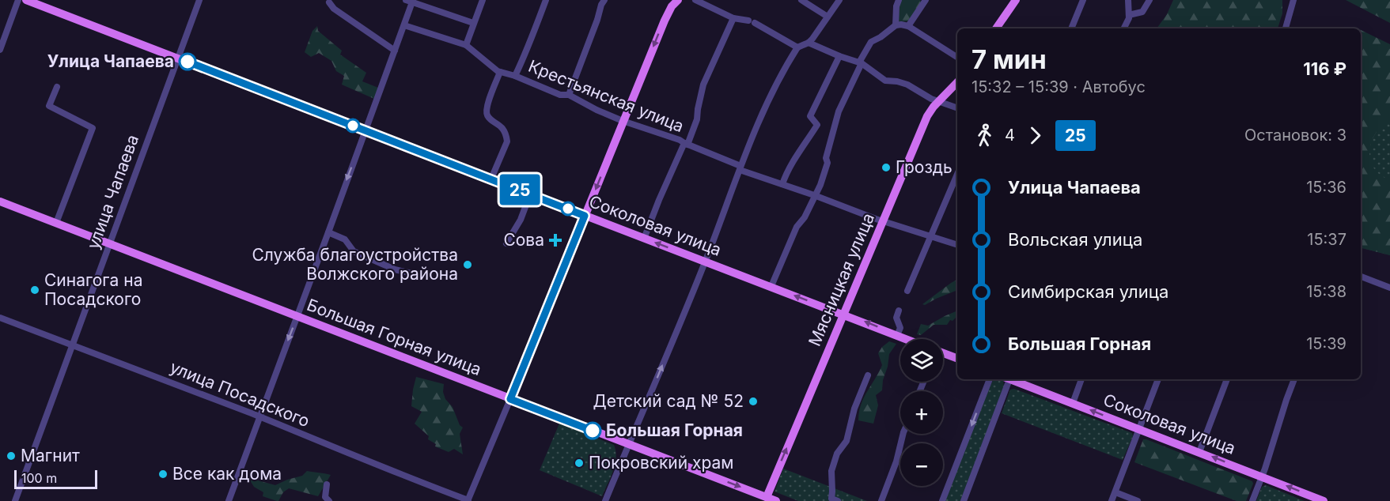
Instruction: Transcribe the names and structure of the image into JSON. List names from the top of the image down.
{
  "streets": {
    "main road": ["Соколовая улица", "Мясницкая улица", "Большая Горная улица"],
    "street": ["Крестьянская улица", "улица Чапаева", "улица Посадского"]
  },
  "crossings": [
    ["Крестьянская улица", "Мясницкая улица"],
    ["улица Чапаева", "Соколовая улица"],
    ["улица Чапаева", "Большая Горная улица"],
    ["улица Чапаева", "улица Посадского"],
    ["Соколовая улица", "Мясницкая улица"],
    ["Мясницкая улица", "Большая Горная улица"]
  ],
  "one_way": ["Мясницкая улица"],
  "places": {
    "other": [
      "Улица Чапаева",
      "Гроздь",
      "Служба благоустройства Волжского района",
      "Синагога на Посадского",
      "Детский сад № 52",
      "Большая Горная",
      "Магнит",
      "Покровский храм",
      "Все как дома"
    ],
    "health": ["Сова"]
  },
  "lines": ["bus line 25"],
  "scale_bar": "100 m",
  "page": {
    "on_map": "25",
    "heading": ["7 мин", "15:32 – 15:39 · Автобус", "116 ₽"],
    "legs": ["4", "25", "Остановок: 3"],
    "list": [
      {
        "name": "Улица Чапаева",
        "value": "15:36"
      },
      {
        "name": "Вольская улица",
        "value": "15:37"
      },
      {
        "name": "Симбирская улица",
        "value": "15:38"
      },
      {
        "name": "Большая Горная",
        "value": "15:39"
      }
    ],
    "map_buttons": ["+", "−"],
    "scale": "100 m"
  }
}
